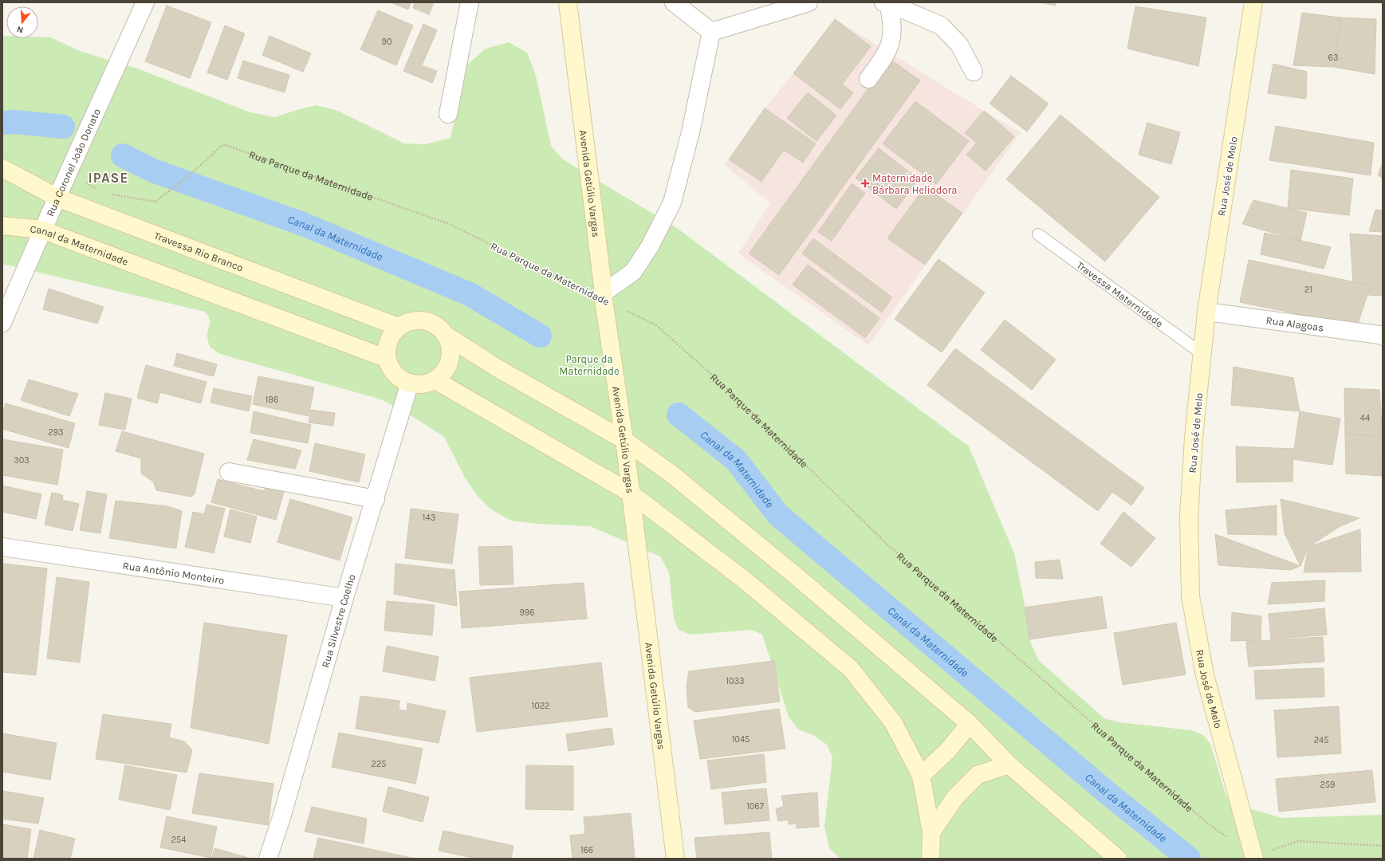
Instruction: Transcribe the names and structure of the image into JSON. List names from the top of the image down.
{
  "streets": {
    "street": [
      "Rua Coronel João Donato",
      "Rua José de Melo",
      "Avenida Getúlio Vargas",
      "Canal da Maternidade",
      "Travessa Rio Branco",
      "Rua Alagoas",
      "Rua Antônio Monteiro",
      "Rua Silvestre Coelho"
    ],
    "lane": ["Travessa Maternidade"],
    "path": ["Rua Parque da Maternidade"]
  },
  "crossings": [
    ["Rua Coronel João Donato", "Canal da Maternidade"],
    ["Rua Coronel João Donato", "Travessa Rio Branco"],
    ["Rua Parque da Maternidade", "Avenida Getúlio Vargas"],
    ["Rua José de Melo", "Travessa Maternidade"],
    ["Rua José de Melo", "Rua Alagoas"],
    ["Canal da Maternidade", "Travessa Rio Branco"],
    ["Canal da Maternidade", "Rua Silvestre Coelho"],
    ["Travessa Rio Branco", "Rua Silvestre Coelho"],
    ["Rua Antônio Monteiro", "Rua Silvestre Coelho"]
  ],
  "districts": ["IPASE"],
  "water": ["Canal da Maternidade"],
  "parks": ["Parque da Maternidade"],
  "places": {
    "health": ["Maternidade Bárbara Heliodora"]
  },
  "house_numbers": [
    "90",
    "63",
    "21",
    "186",
    "44",
    "293",
    "303",
    "143",
    "996",
    "1033",
    "1022",
    "1045",
    "245",
    "225",
    "259",
    "1067",
    "254",
    "166"
  ],
  "north": "bottom"
}
